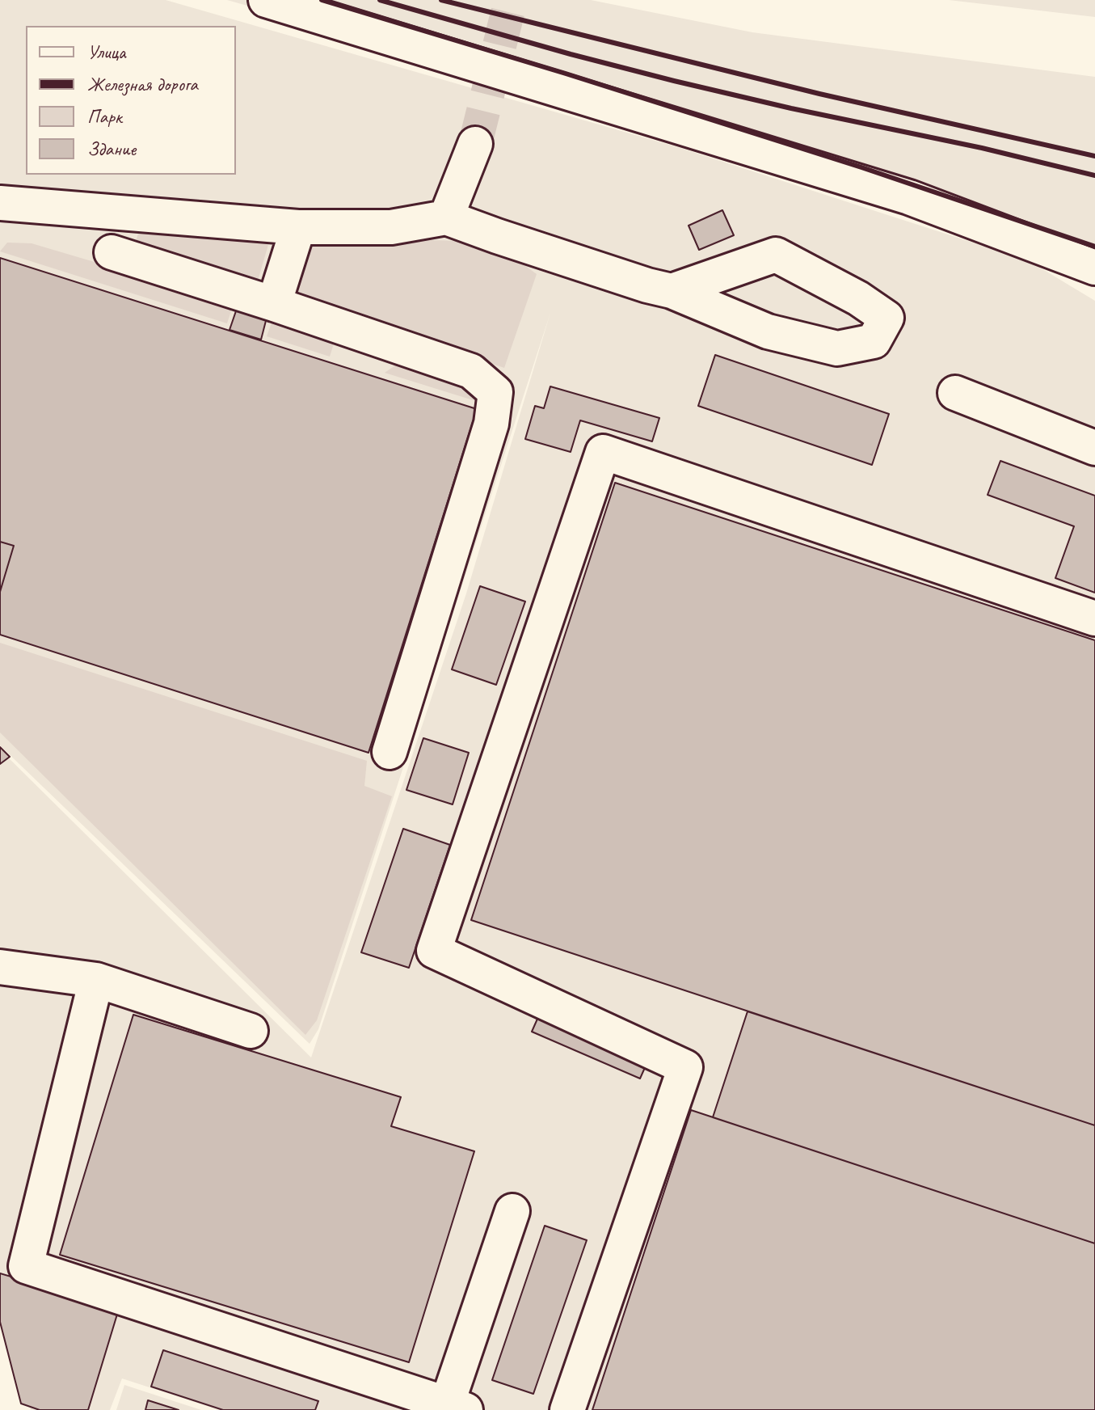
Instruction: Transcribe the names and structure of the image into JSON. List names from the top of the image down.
{
  "legend": [
    "Улица",
    "Железная дорога",
    "Парк",
    "Здание"
  ]
}
